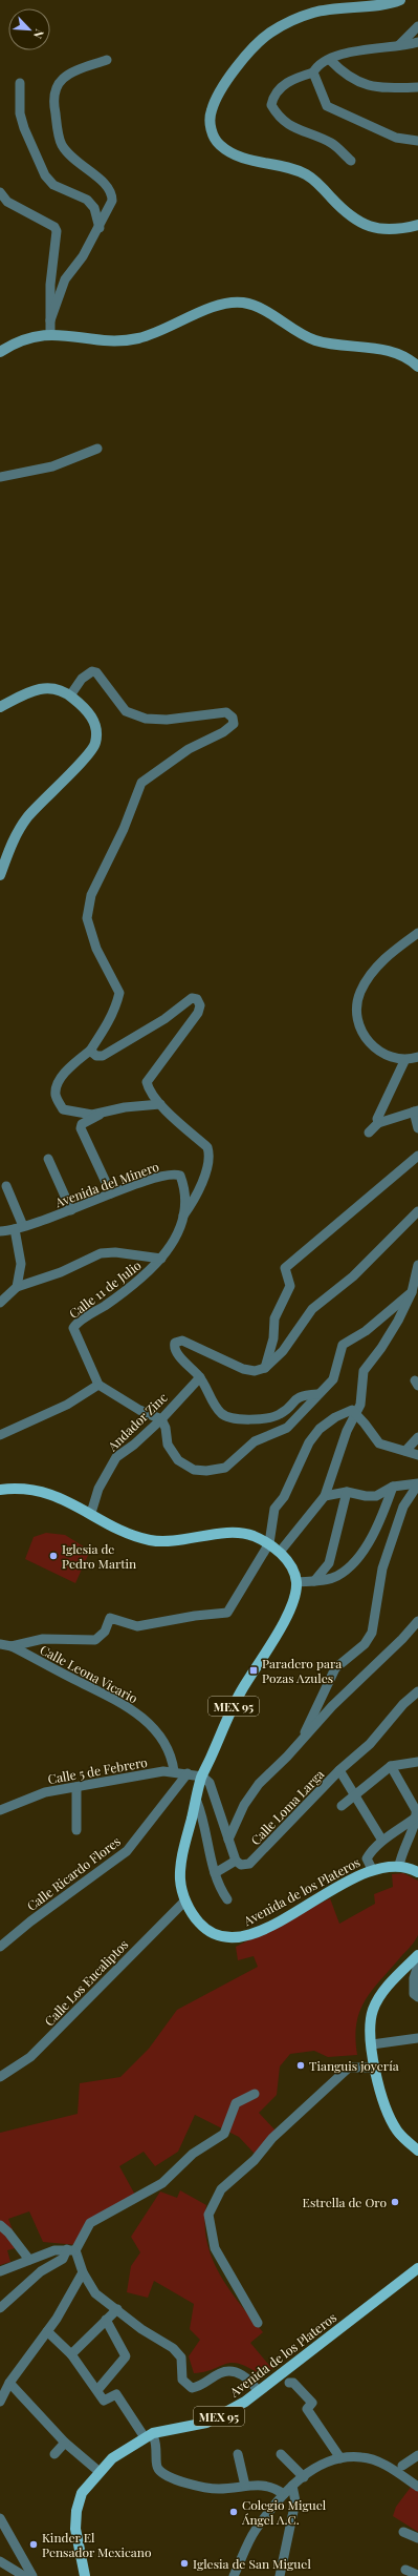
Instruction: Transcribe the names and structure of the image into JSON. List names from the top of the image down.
{
  "streets": {
    "main road": ["MEX 95", "Avenida de los Plateros"],
    "street": [
      "Avenida del Minero",
      "Calle 11 de Julio",
      "Andador Zinc",
      "Calle Leona Vicario",
      "Calle 5 de Febrero",
      "Calle Loma Larga",
      "Calle Ricardo Flores",
      "Calle Los Eucaliptos"
    ]
  },
  "crossings": [
    ["Avenida del Minero", "Calle 11 de Julio"],
    ["Calle Leona Vicario", "Calle 5 de Febrero"],
    ["Calle 5 de Febrero", "Calle Loma Larga"],
    ["Calle 5 de Febrero", "Calle Ricardo Flores"],
    ["Calle 5 de Febrero", "Avenida de los Plateros"],
    ["Calle Loma Larga", "Avenida de los Plateros"],
    ["Avenida de los Plateros", "Calle Los Eucaliptos"]
  ],
  "places": {
    "other": [
      "Iglesia de Pedro Martin",
      "Tianguis joyería",
      "Estrella de Oro",
      "Colegio Miguel Ángel A.C.",
      "Kinder El Pensador Mexicano",
      "Iglesia de San Miguel"
    ],
    "transit": ["Paradero para Pozas Azules"]
  },
  "north": "bottom right"
}
